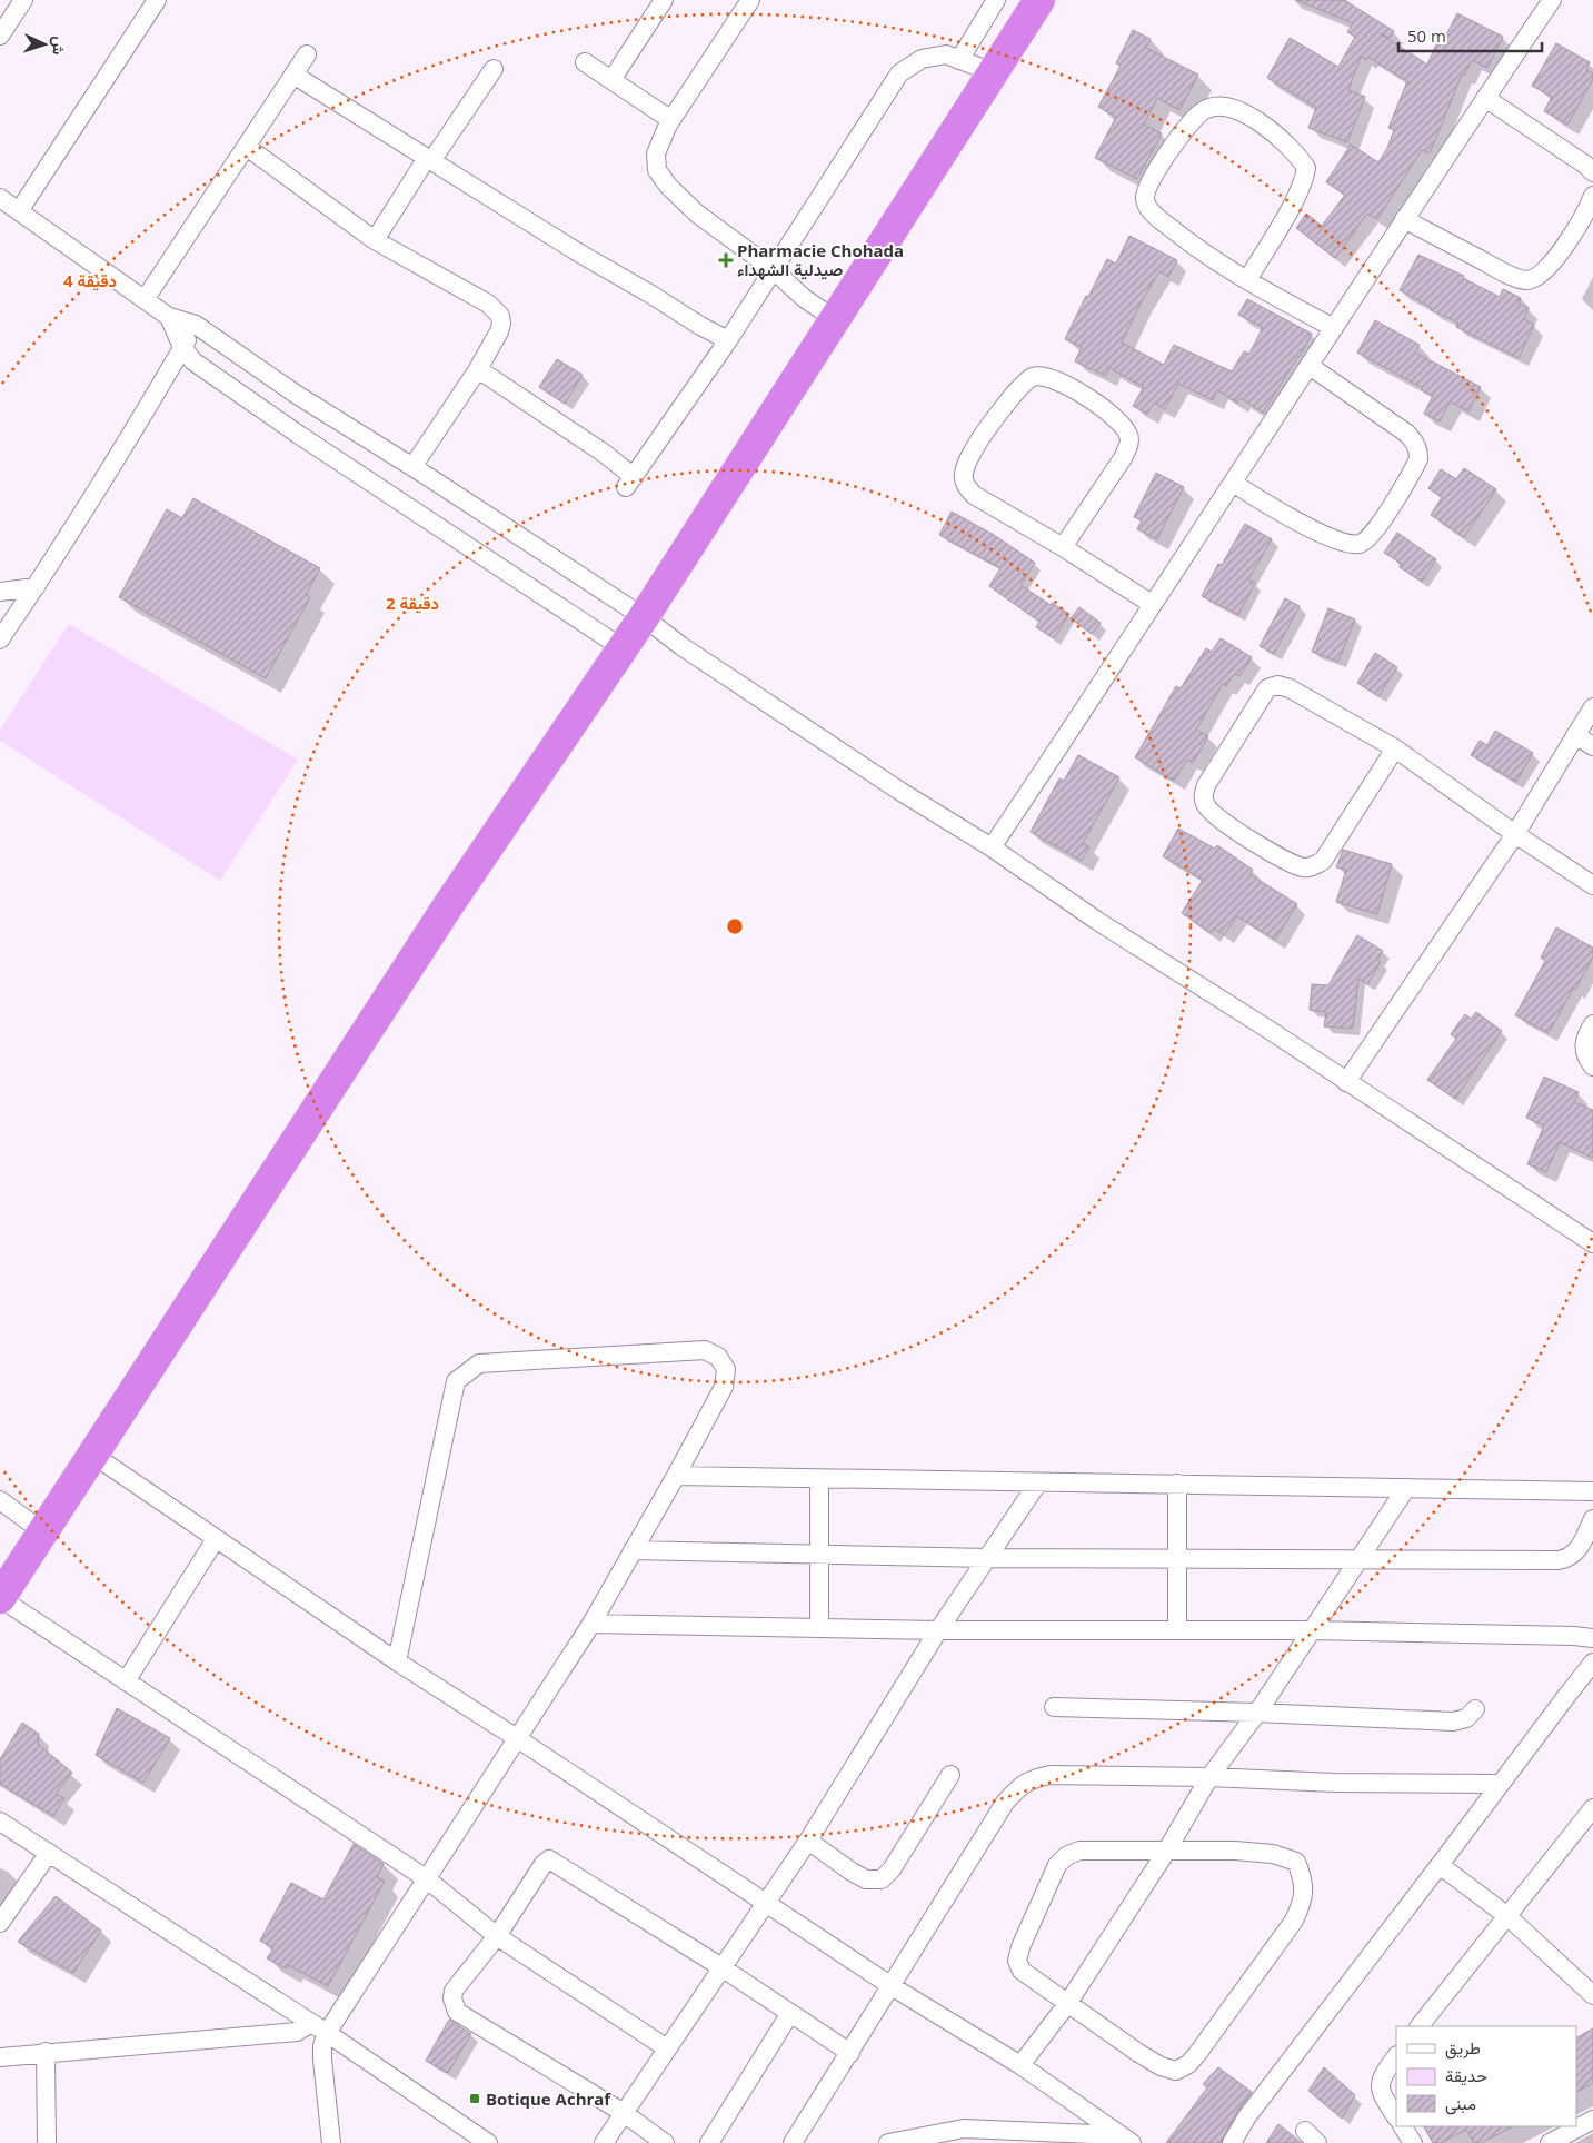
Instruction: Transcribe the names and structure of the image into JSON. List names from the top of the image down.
{
  "places": {
    "health": ["Pharmacie Chohada صيدلية الشهداء"],
    "transit": ["Botique Achraf"]
  },
  "legend": ["طريق", "حديقة", "مبنى"],
  "scale_bar": "50 m",
  "north": "right",
  "rings": ["4 دقيقة", "2 دقيقة"]
}
